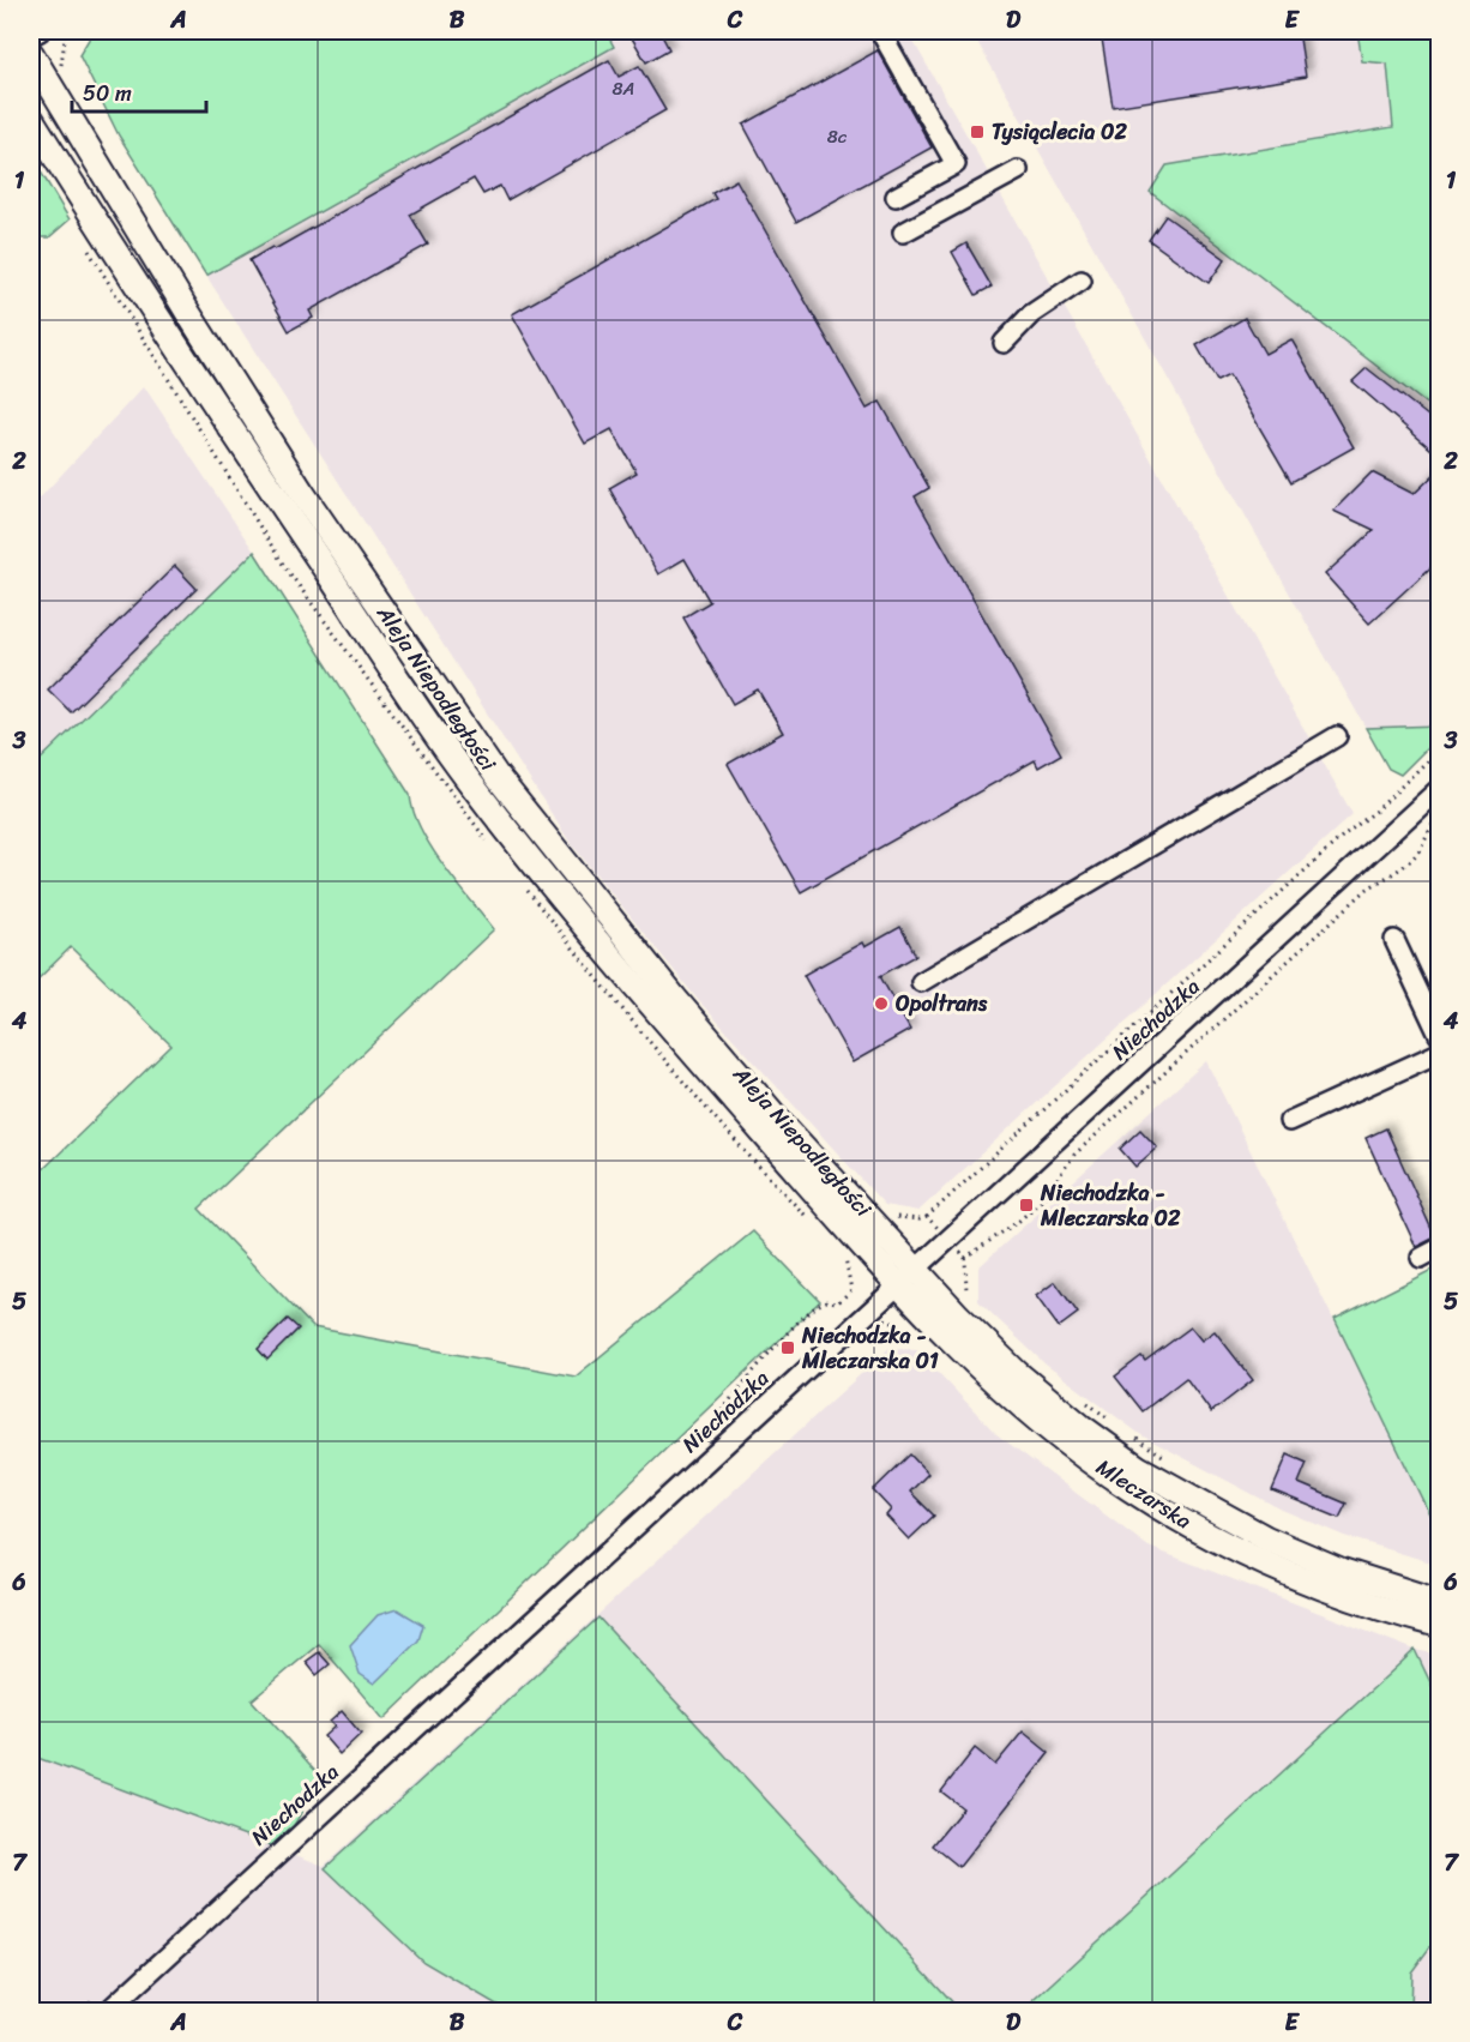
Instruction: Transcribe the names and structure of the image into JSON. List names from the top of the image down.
{
  "streets": {
    "main road": ["Aleja Niepodległości", "Mleczarska"],
    "street": ["Niechodzka"]
  },
  "crossings": [
    ["Aleja Niepodległości", "Niechodzka"],
    ["Aleja Niepodległości", "Mleczarska"],
    ["Niechodzka", "Mleczarska"]
  ],
  "places": {
    "transit": ["Tysiąclecia 02", "Niechodzka - Mleczarska 02", "Niechodzka - Mleczarska 01"],
    "other": ["Opoltrans"]
  },
  "house_numbers": ["8A", "8c"],
  "scale_bar": "50 m",
  "grid": {
    "columns": [
      "A",
      "B",
      "C",
      "D",
      "E"
    ],
    "rows": [
      "1",
      "2",
      "3",
      "4",
      "5",
      "6",
      "7"
    ]
  }
}
